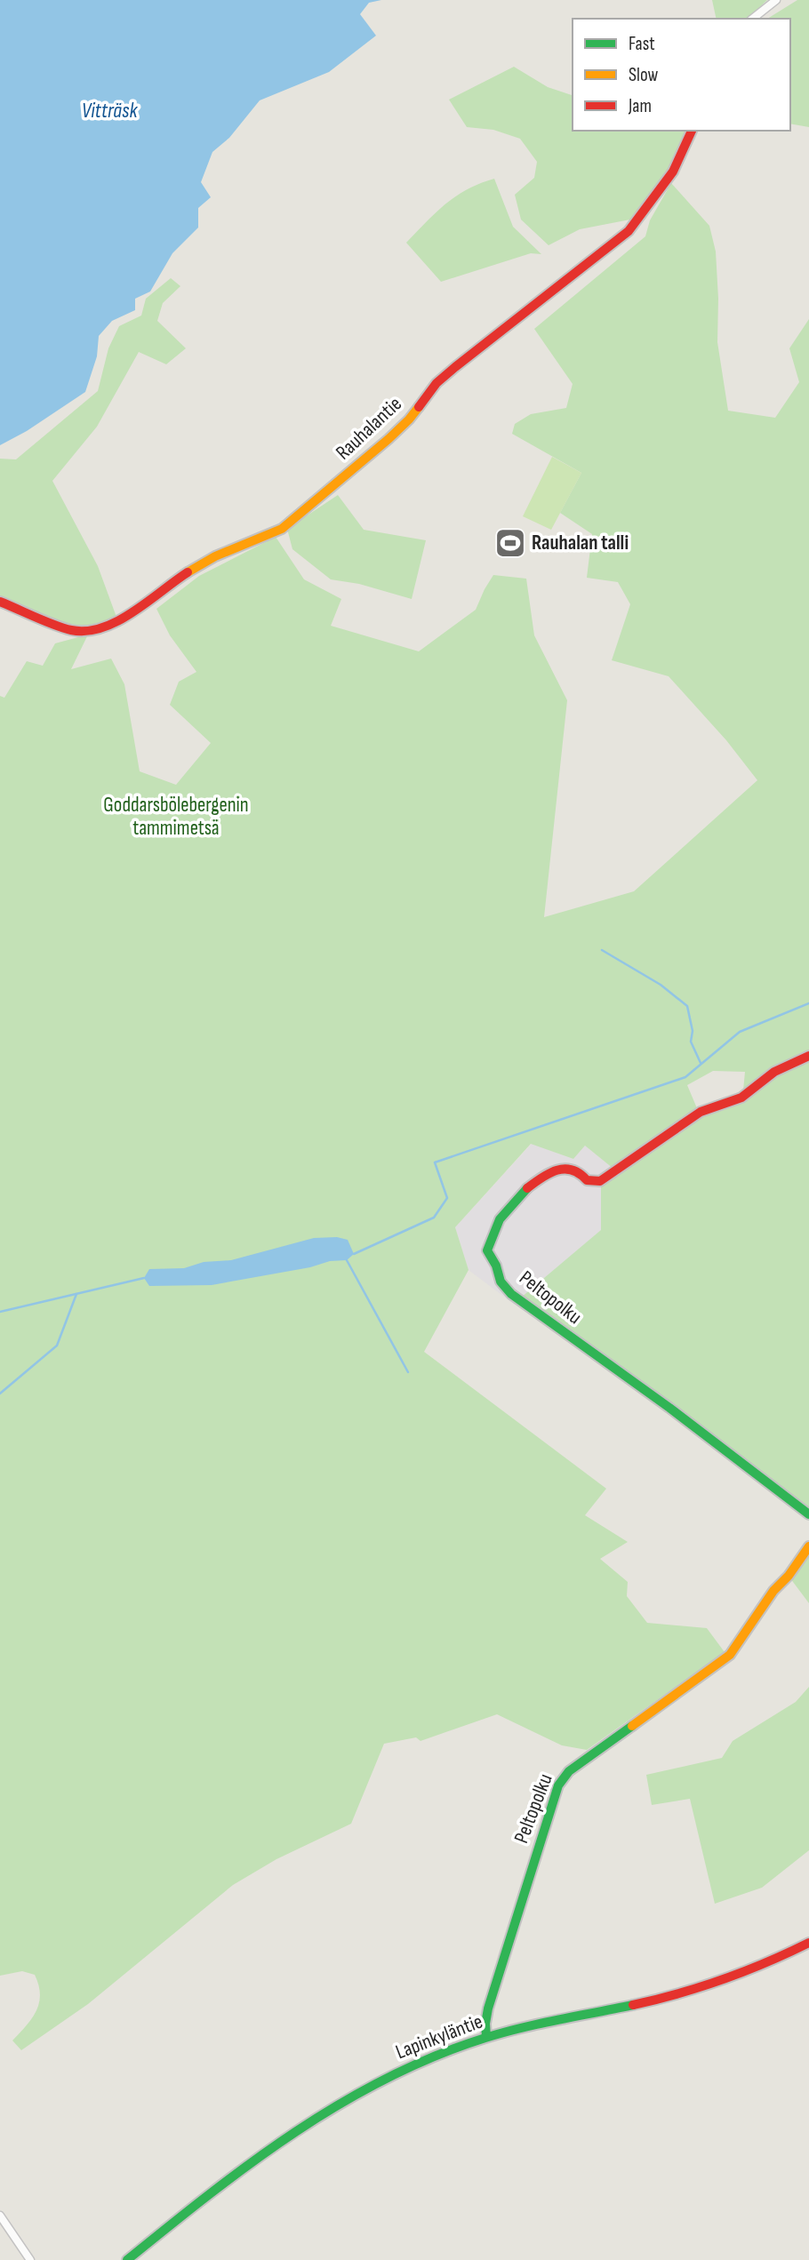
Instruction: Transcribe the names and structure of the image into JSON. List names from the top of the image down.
{
  "streets": {
    "street": ["Rauhalantie", "Peltopolku", "Lapinkyläntie"]
  },
  "crossings": [
    ["Peltopolku", "Lapinkyläntie"]
  ],
  "water": ["Vitträsk"],
  "parks": ["Goddarsbölebergenin tammimetsä"],
  "places": {
    "sports": ["Rauhalan talli"]
  },
  "legend": ["Fast", "Slow", "Jam"]
}
